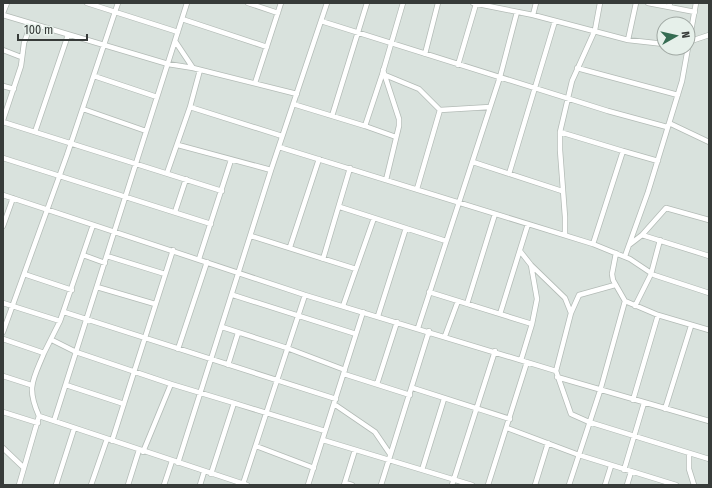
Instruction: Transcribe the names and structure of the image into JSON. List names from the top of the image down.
{
  "scale_bar": "100 m",
  "north": "right"
}
